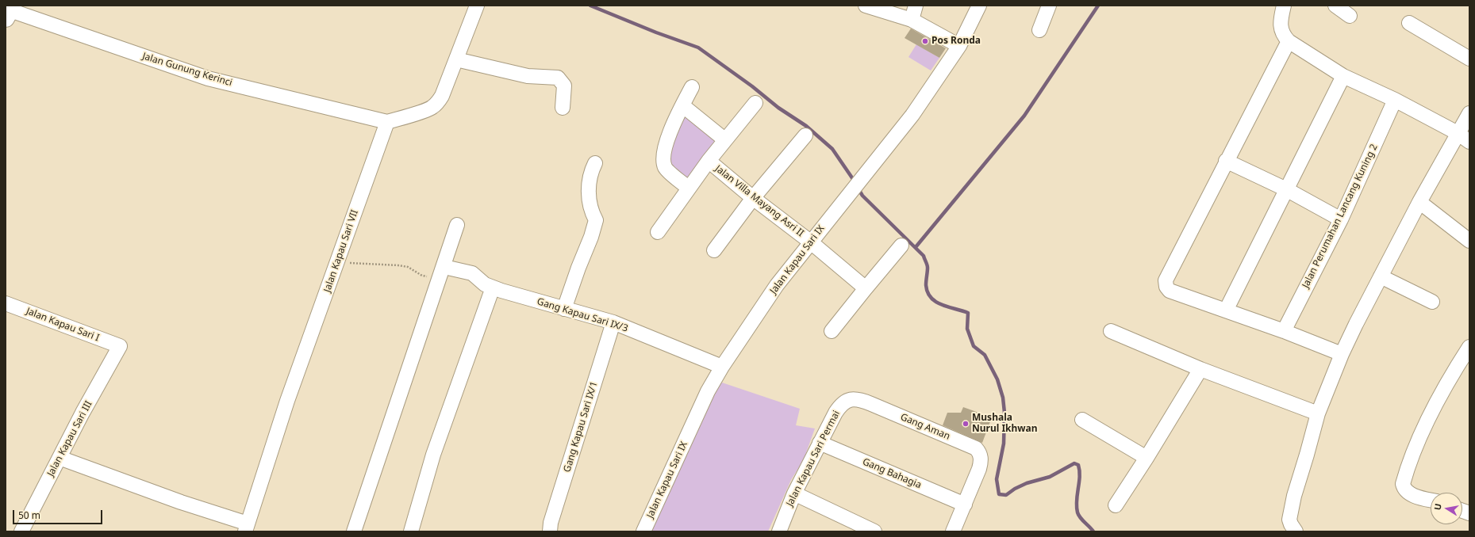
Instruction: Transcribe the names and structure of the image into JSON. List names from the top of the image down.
{
  "streets": {
    "street": [
      "Jalan Gunung Kerinci",
      "Jalan Villa Mayang Asri II",
      "Jalan Perumahan Lancang Kuning 2",
      "Jalan Kapau Sari VII",
      "Jalan Kapau Sari IX",
      "Gang Kapau Sari IX/3",
      "Jalan Kapau Sari I",
      "Gang Kapau Sari IX/1",
      "Gang Aman",
      "Jalan Kapau Sari III",
      "Jalan Kapau Sari Permai",
      "Gang Bahagia"
    ]
  },
  "crossings": [
    ["Jalan Gunung Kerinci", "Jalan Kapau Sari VII"],
    ["Jalan Villa Mayang Asri II", "Jalan Kapau Sari IX"],
    ["Jalan Kapau Sari IX", "Gang Kapau Sari IX/3"],
    ["Gang Kapau Sari IX/3", "Gang Kapau Sari IX/1"],
    ["Jalan Kapau Sari I", "Jalan Kapau Sari III"],
    ["Gang Aman", "Jalan Kapau Sari Permai"],
    ["Gang Aman", "Gang Bahagia"],
    ["Jalan Kapau Sari Permai", "Gang Bahagia"]
  ],
  "places": ["Pos Ronda", "Mushala Nurul Ikhwan"],
  "scale_bar": "50 m",
  "north": "left"
}
